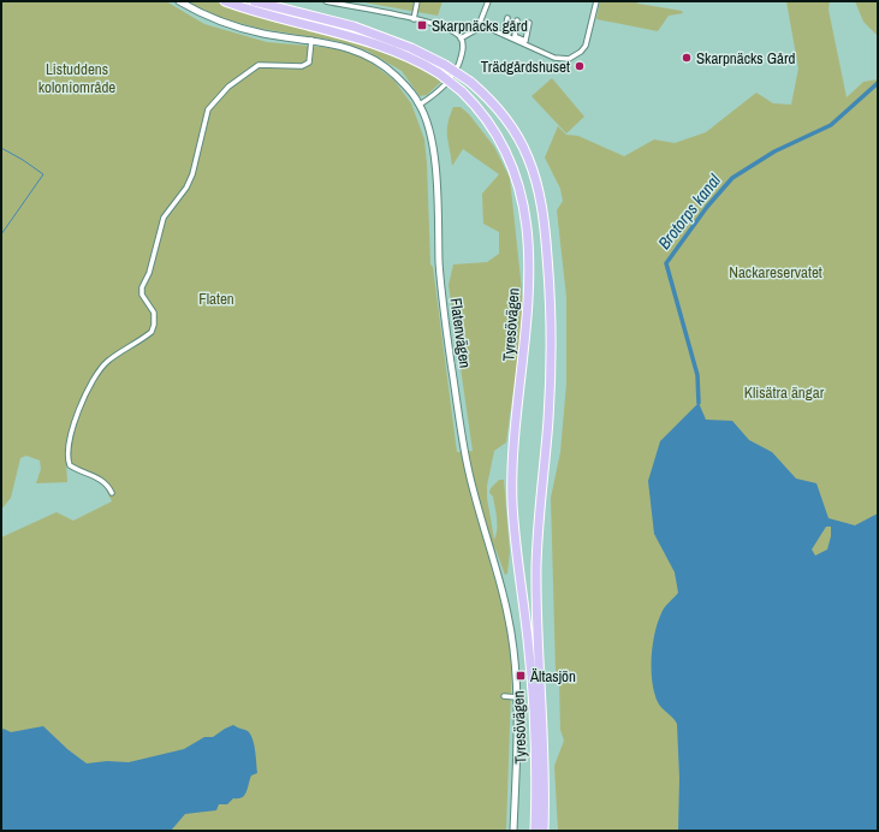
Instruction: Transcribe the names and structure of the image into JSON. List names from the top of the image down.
{
  "streets": {
    "highway": ["Tyresövägen"],
    "street": ["Flatenvägen"]
  },
  "water": ["Brotorps kanal"],
  "parks": [
    "Listuddens koloniområde",
    "Nackareservatet",
    "Flaten",
    "Klisätra ängar"
  ],
  "places": {
    "transit": ["Skarpnäcks gård", "Ältasjön"],
    "other": ["Skarpnäcks Gård", "Trädgårdshuset"]
  }
}
